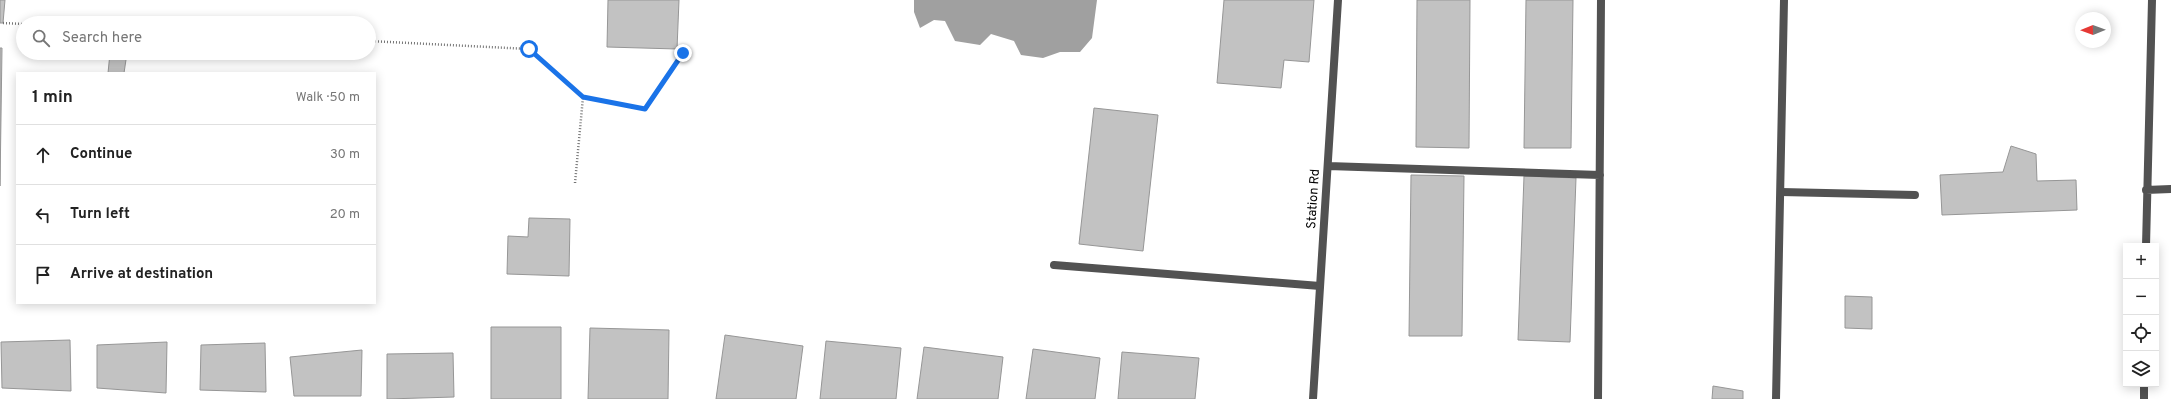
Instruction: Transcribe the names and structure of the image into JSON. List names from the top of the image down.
{
  "streets": {
    "street": ["Station Rd"]
  },
  "north": "left",
  "page": {
    "search": "Search here",
    "heading": ["1 min", "Walk · 50 m"],
    "list": [
      ["Continue", "30 m"],
      ["Turn left", "20 m"],
      "Arrive at destination"
    ],
    "map_buttons": ["+", "−"]
  }
}
